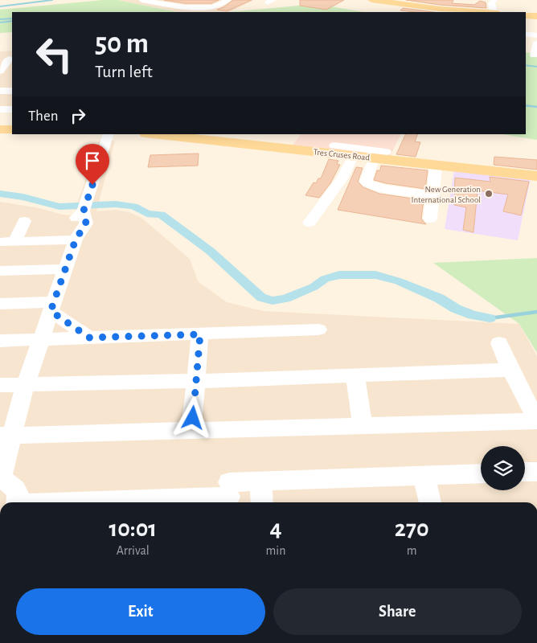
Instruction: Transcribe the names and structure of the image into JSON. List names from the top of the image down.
{
  "streets": {
    "main road": ["Tres Cruses Road"]
  },
  "places": ["New Generation International School"],
  "page": {
    "turn": ["50 m", "Turn left"],
    "then": "Then",
    "eta": [
      "10:01",
      "Arrival",
      "4",
      "min",
      "270",
      "m"
    ],
    "buttons": ["Exit", "Share"]
  }
}
